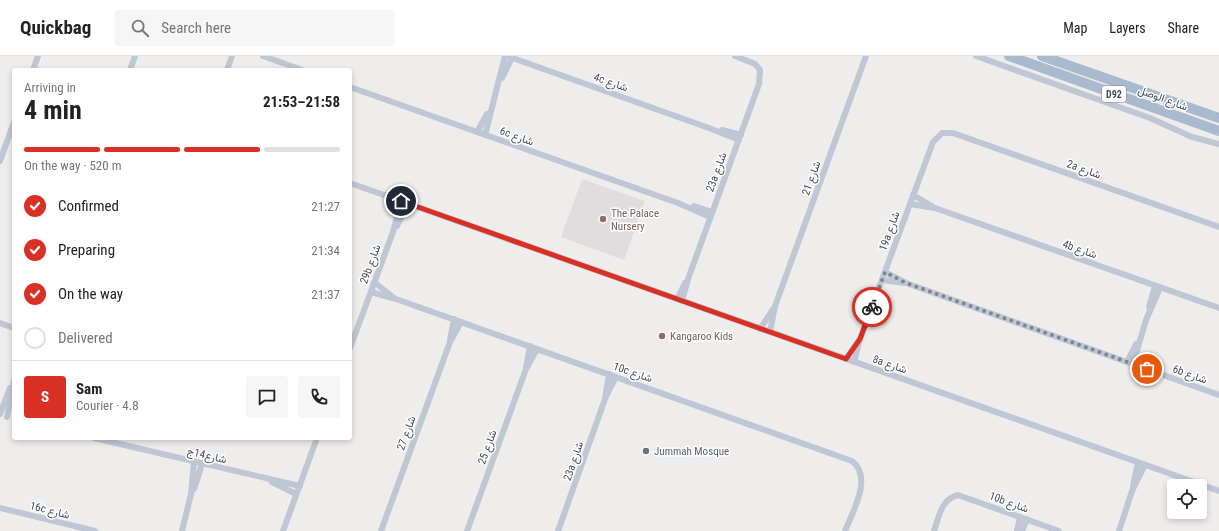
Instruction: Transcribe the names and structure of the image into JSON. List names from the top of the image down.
{
  "streets": {
    "main road": ["D92", "شارع الوصل"],
    "street": [
      "4c شارع",
      "6c شارع",
      "2a شارع",
      "23a شارع",
      "شارع 21",
      "19a شارع",
      "4b شارع",
      "29b شارع",
      "8a شارع",
      "10c شارع",
      "6b شارع",
      "شارع 27",
      "شارع 25",
      "شارع14ج",
      "10b شارع",
      "16c شارع"
    ]
  },
  "crossings": [
    ["4c شارع", "23a شارع"],
    ["6c شارع", "23a شارع"],
    ["2a شارع", "19a شارع"],
    ["23a شارع", "8a شارع"],
    ["23a شارع", "10c شارع"],
    ["شارع 21", "8a شارع"],
    ["19a شارع", "4b شارع"],
    ["19a شارع", "8a شارع"],
    ["19a شارع", "6b شارع"],
    ["29b شارع", "8a شارع"],
    ["29b شارع", "10c شارع"],
    ["10c شارع", "شارع 27"],
    ["10c شارع", "شارع 25"]
  ],
  "places": ["The Palace Nursery", "Kangaroo Kids", "Jummah Mosque"],
  "page": {
    "header": "Quickbag",
    "search": "Search here",
    "nav": ["Map", "Layers", "Share"],
    "heading": ["4 min", "Arriving in", "21:53–21:58"],
    "panel": ["Sam", "Courier · 4.8"],
    "bar": "On the way · 520 m",
    "list": [
      ["Confirmed", "21:27"],
      ["Preparing", "21:34"],
      ["On the way", "21:37"],
      "Delivered"
    ],
    "round": "S"
  }
}
